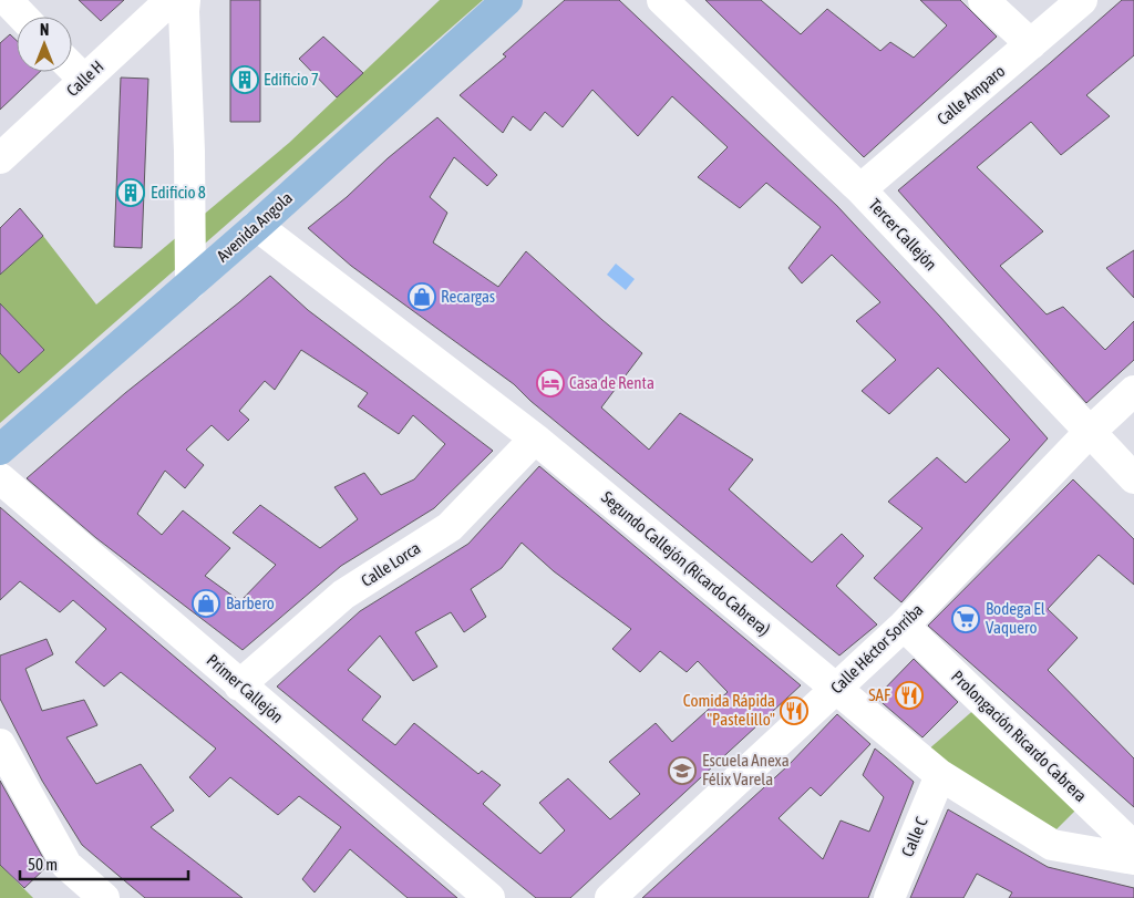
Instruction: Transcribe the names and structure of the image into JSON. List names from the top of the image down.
{
  "streets": {
    "main road": ["Avenida Angola"],
    "street": [
      "Calle H",
      "Calle Amparo",
      "Tercer Callejón",
      "Segundo Callejón (Ricardo Cabrera)",
      "Calle Lorca",
      "Calle Héctor Sorriba",
      "Primer Callejón",
      "Prolongación Ricardo Cabrera",
      "Calle C"
    ]
  },
  "crossings": [
    ["Calle Amparo", "Tercer Callejón"],
    ["Avenida Angola", "Segundo Callejón (Ricardo Cabrera)"],
    ["Tercer Callejón", "Calle Héctor Sorriba"],
    ["Segundo Callejón (Ricardo Cabrera)", "Calle Lorca"],
    ["Segundo Callejón (Ricardo Cabrera)", "Calle Héctor Sorriba"],
    ["Segundo Callejón (Ricardo Cabrera)", "Calle C"],
    ["Calle Lorca", "Primer Callejón"],
    ["Calle Héctor Sorriba", "Prolongación Ricardo Cabrera"]
  ],
  "places": {
    "building": ["Edificio 7", "Edificio 8"],
    "shop": ["Recargas", "Barbero"],
    "hotel": ["Casa de Renta"],
    "supermarket": ["Bodega El Vaquero"],
    "restaurant": ["SAF", "Comida Rápida \"Pastelillo\""],
    "school or university": ["Escuela Anexa Félix Varela"]
  },
  "scale_bar": "50 m",
  "north": "top"
}
